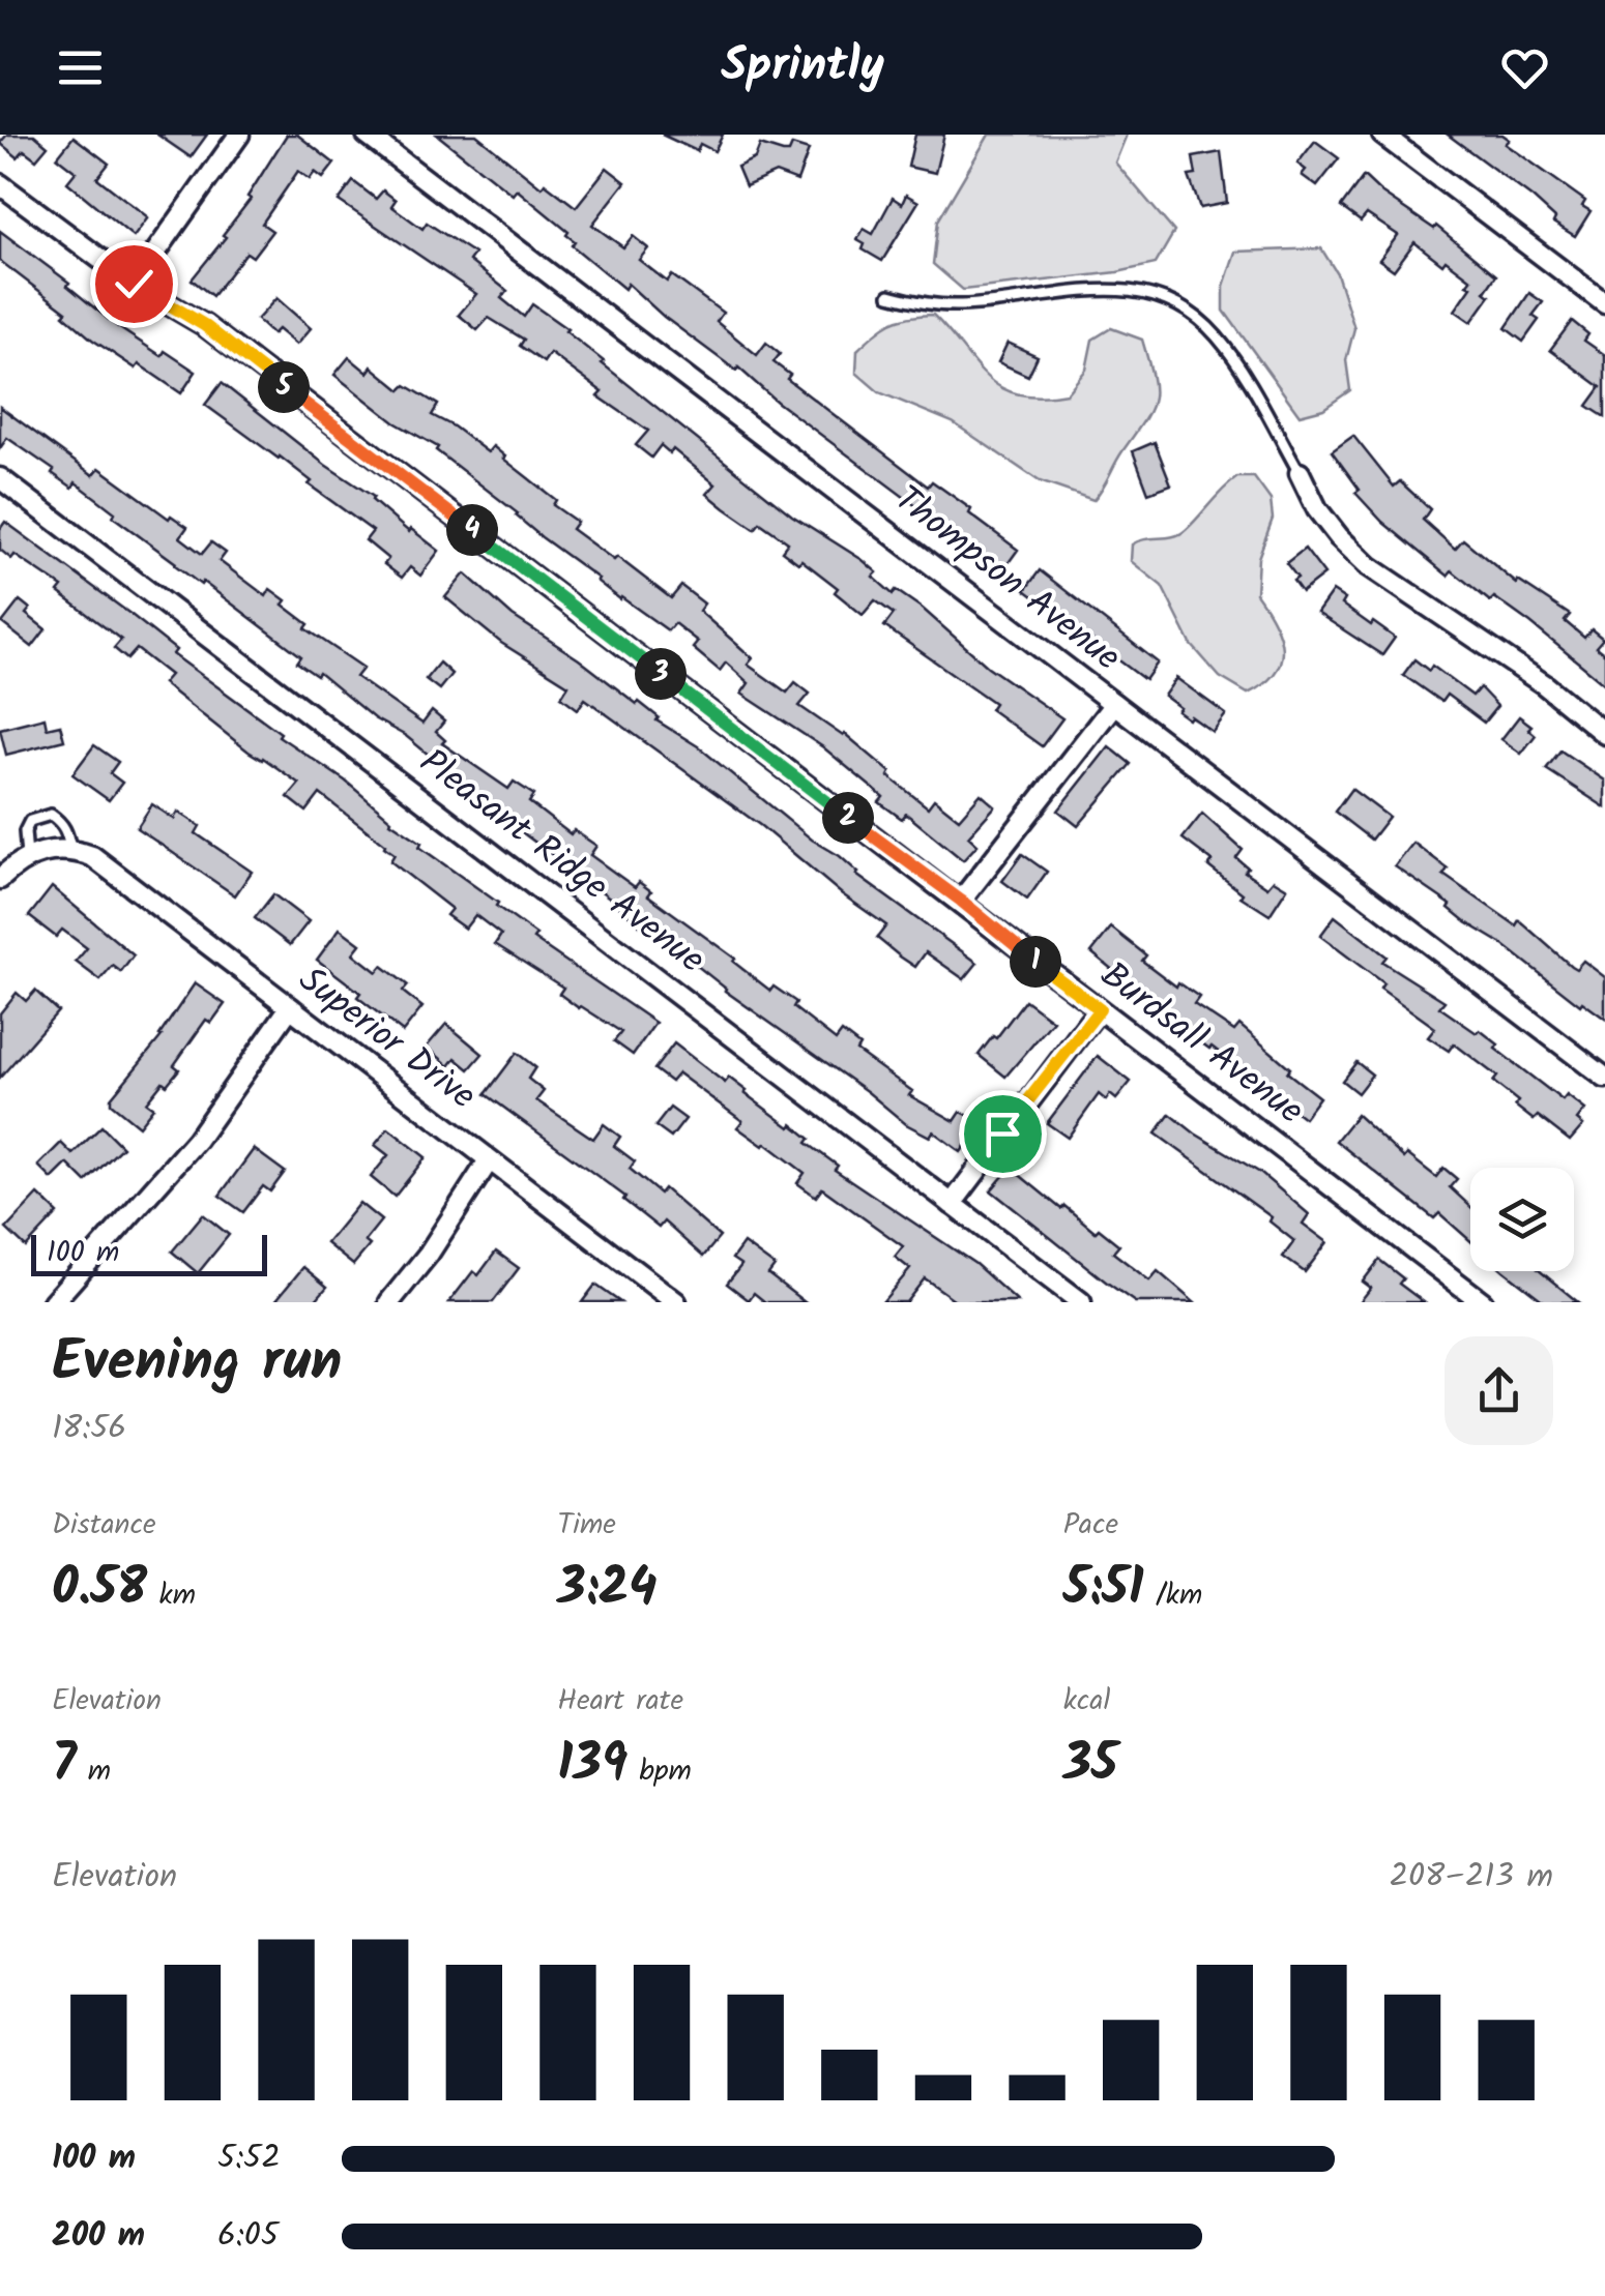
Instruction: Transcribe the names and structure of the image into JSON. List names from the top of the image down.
{
  "streets": {
    "street": [
      "Thompson Avenue",
      "Pleasant Ridge Avenue",
      "Superior Drive",
      "Burdsall Avenue"
    ]
  },
  "scale_bar": "100 m",
  "page": {
    "header": "Sprintly",
    "pins": [
      "5",
      "4",
      "3",
      "2",
      "1"
    ],
    "scale": "100 m",
    "heading": ["Evening run", "18:56"],
    "stats": [
      ["Distance", "0.58 km"],
      ["Time", "3:24"],
      ["Pace", "5:51 /km"],
      ["Elevation", "7 m"],
      ["Heart rate", "139 bpm"],
      ["kcal", "35"]
    ],
    "chart": ["Elevation", "208–213 m"],
    "list": [
      {
        "name": "100 m",
        "note": "5:52"
      },
      {
        "name": "200 m",
        "note": "6:05"
      }
    ]
  }
}
